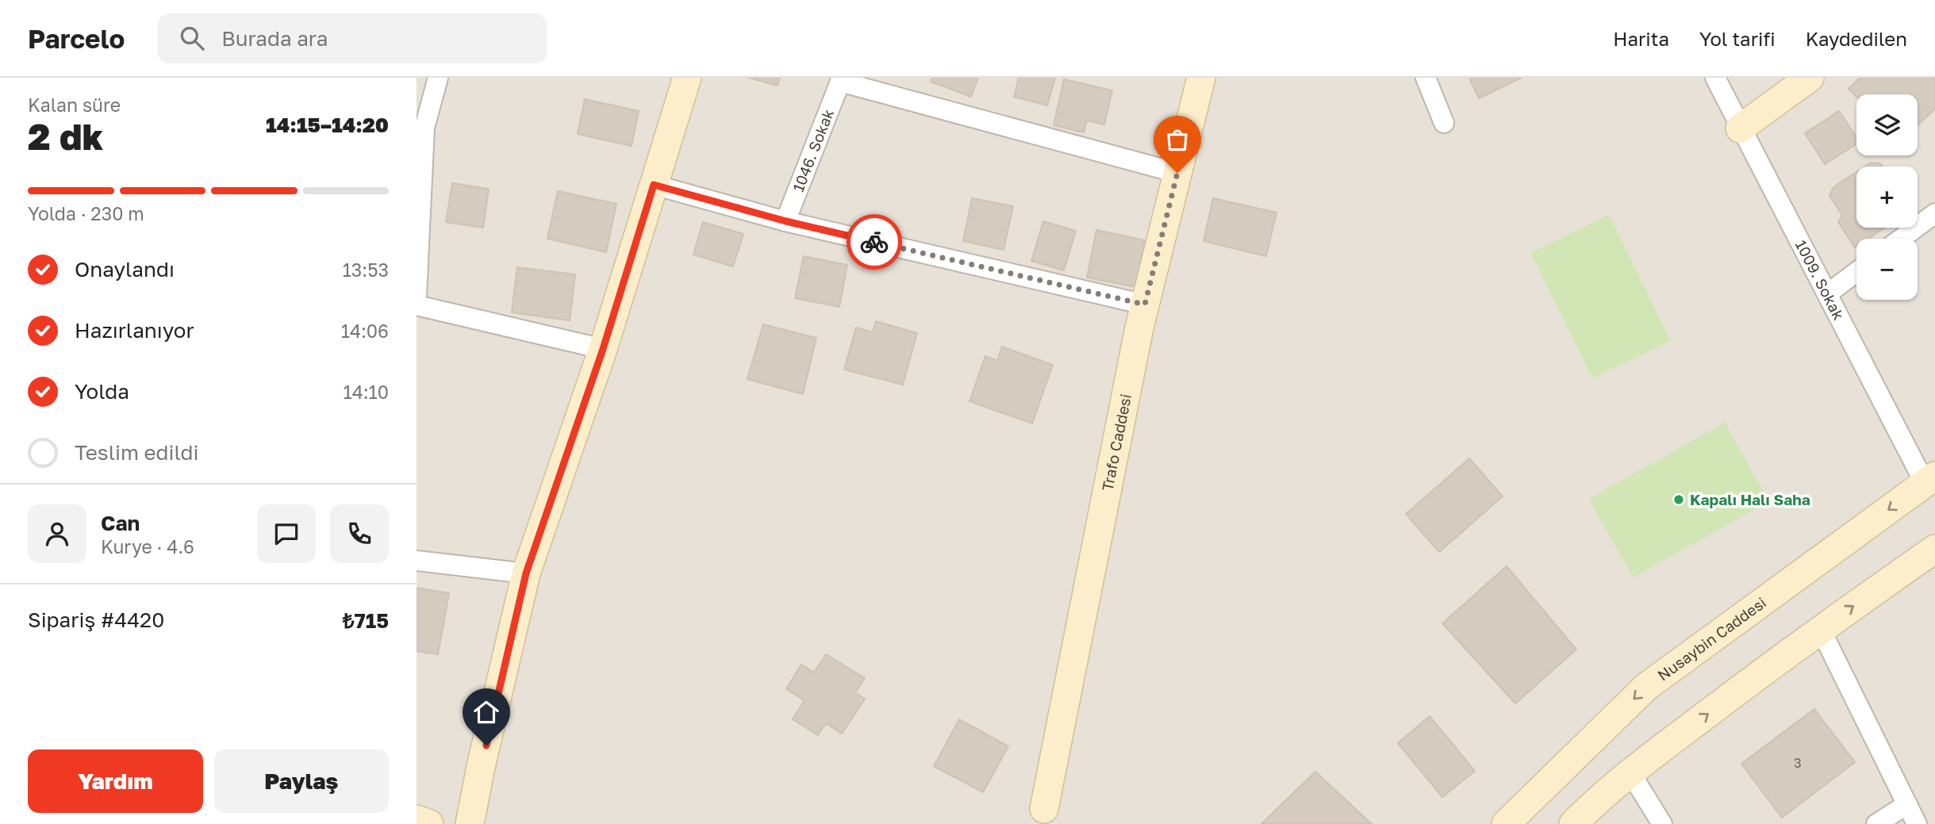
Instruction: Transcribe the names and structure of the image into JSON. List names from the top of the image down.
{
  "streets": {
    "street": [
      "1046. Sokak",
      "1009. Sokak",
      "Trafo Caddesi",
      "Nusaybin Caddesi"
    ]
  },
  "crossings": [
    ["1009. Sokak", "Nusaybin Caddesi"]
  ],
  "places": ["Kapalı Halı Saha"],
  "house_numbers": ["3"],
  "page": {
    "header": "Parcelo",
    "search": "Burada ara",
    "nav": ["Harita", "Yol tarifi", "Kaydedilen"],
    "heading": ["2 dk", "Kalan süre", "14:15–14:20"],
    "panel": [
      "Can",
      "Kurye · 4.6",
      "Sipariş #4420",
      "₺715"
    ],
    "map_buttons": ["+", "−"],
    "bar": "Yolda · 230 m",
    "list": [
      ["Onaylandı", "13:53"],
      ["Hazırlanıyor", "14:06"],
      ["Yolda", "14:10"],
      "Teslim edildi"
    ],
    "buttons": ["Yardım", "Paylaş"]
  }
}
